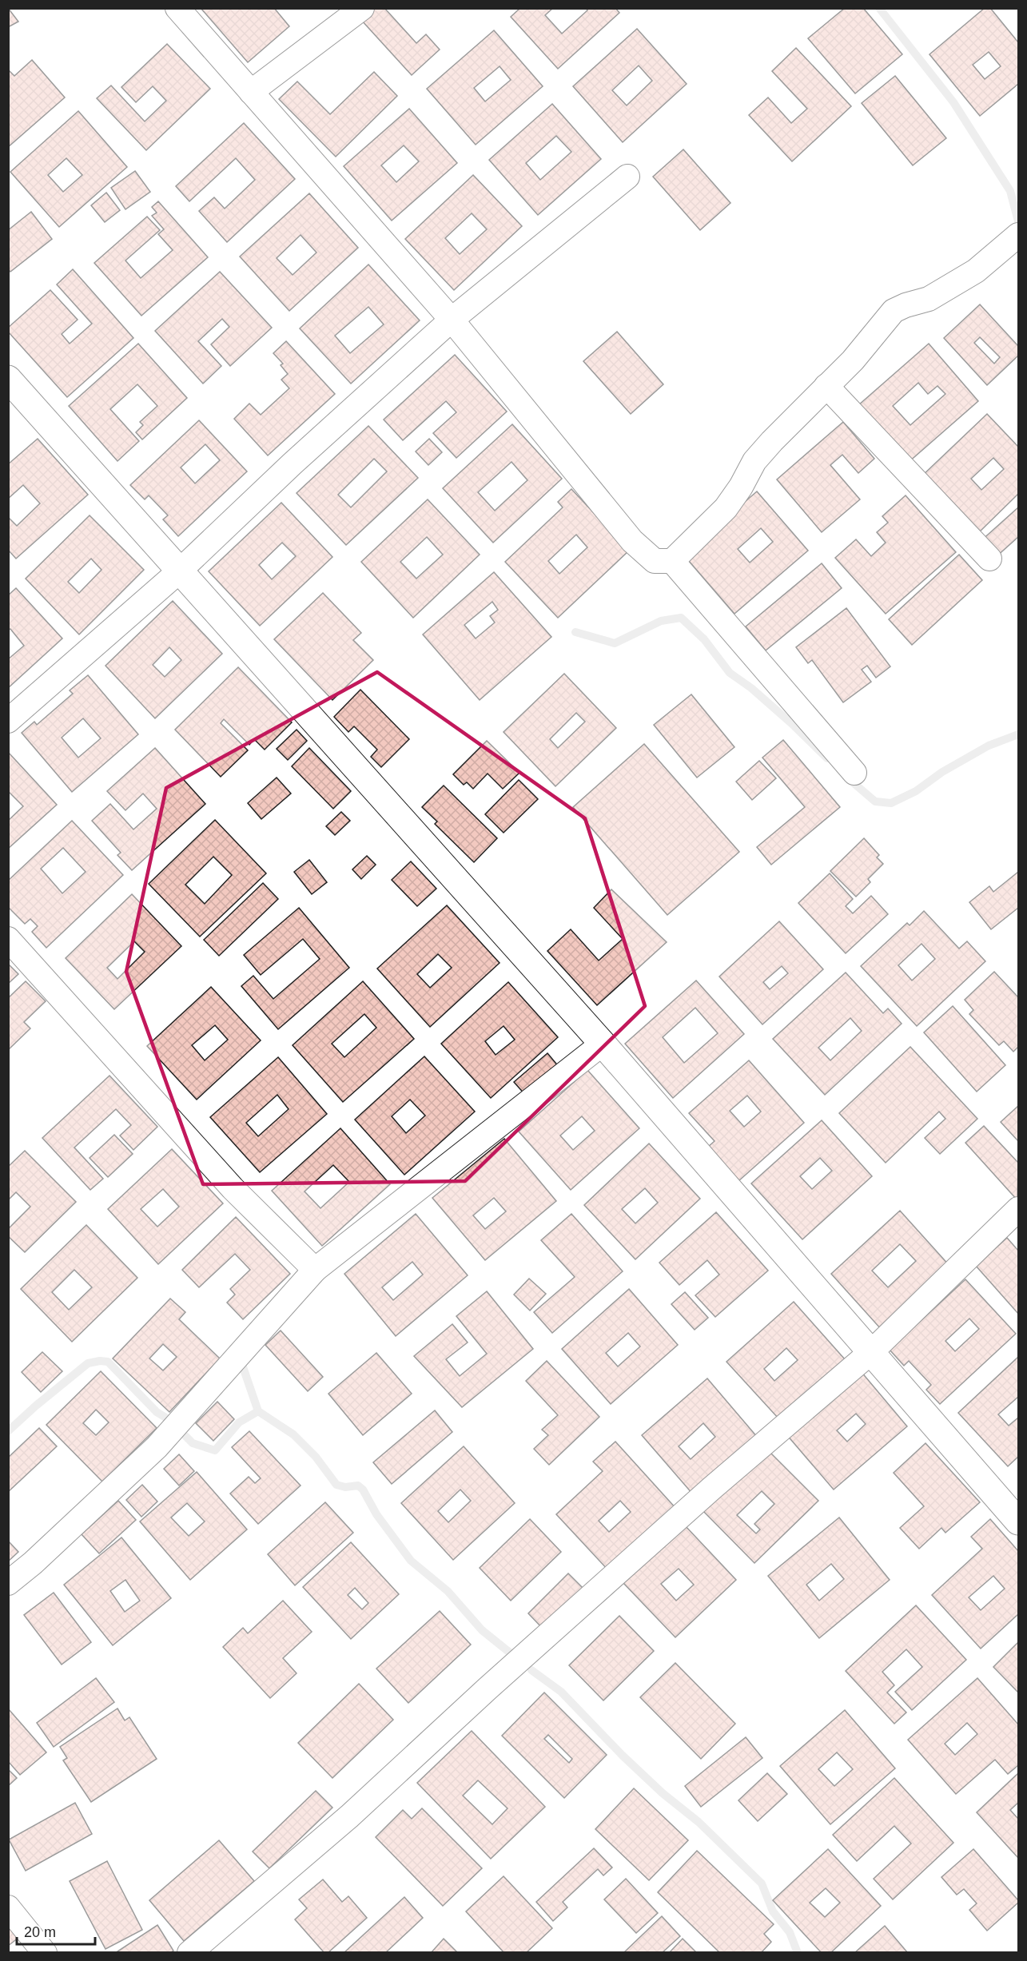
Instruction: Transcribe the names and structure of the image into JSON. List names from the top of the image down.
{
  "scale_bar": "20 m"
}
